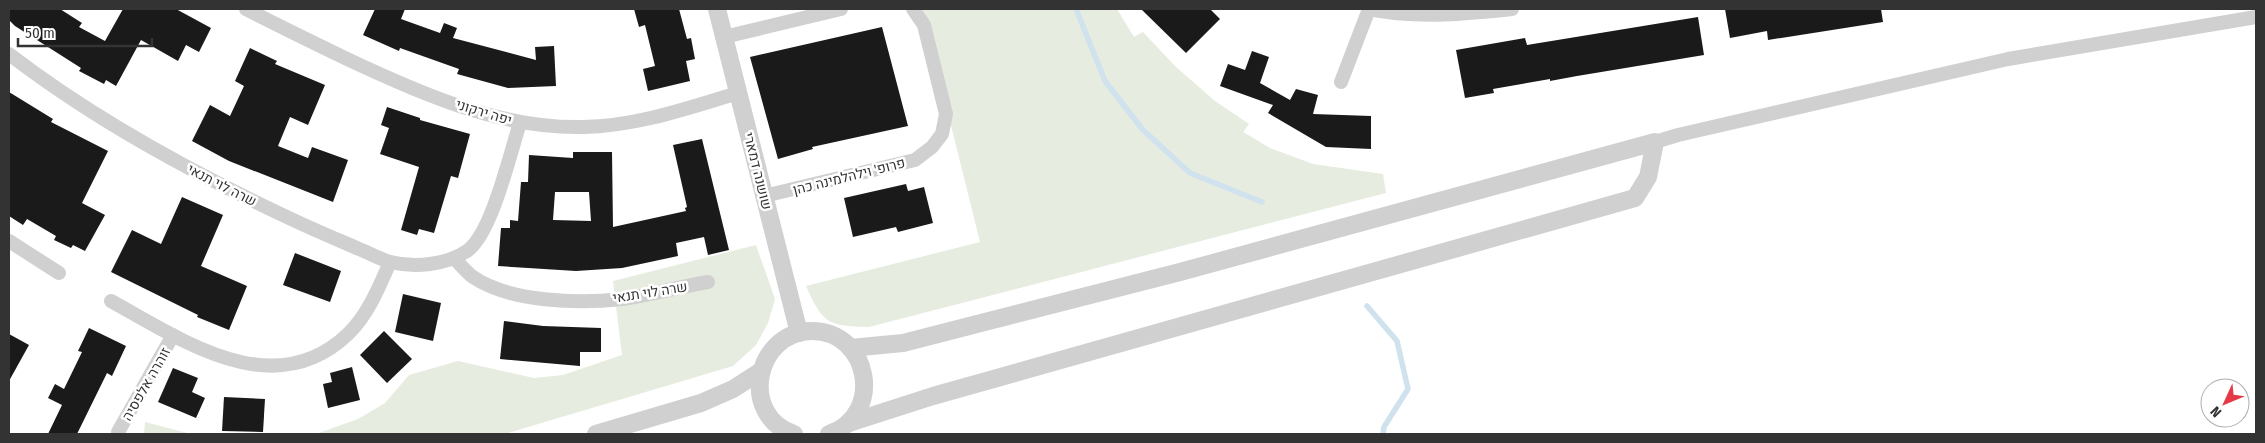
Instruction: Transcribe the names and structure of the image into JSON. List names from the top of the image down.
{
  "streets": {
    "street": [
      "יפה ירקוני",
      "שושנה דמארי",
      "פרופ' וילהלמינה כהן",
      "שרה לוי תנאי",
      "זוהרה אלפסיה"
    ]
  },
  "crossings": [
    ["יפה ירקוני", "שושנה דמארי"],
    ["יפה ירקוני", "שרה לוי תנאי"],
    ["שושנה דמארי", "פרופ' וילהלמינה כהן"],
    ["שרה לוי תנאי", "זוהרה אלפסיה"]
  ],
  "scale_bar": "50 m",
  "north": "bottom left"
}
